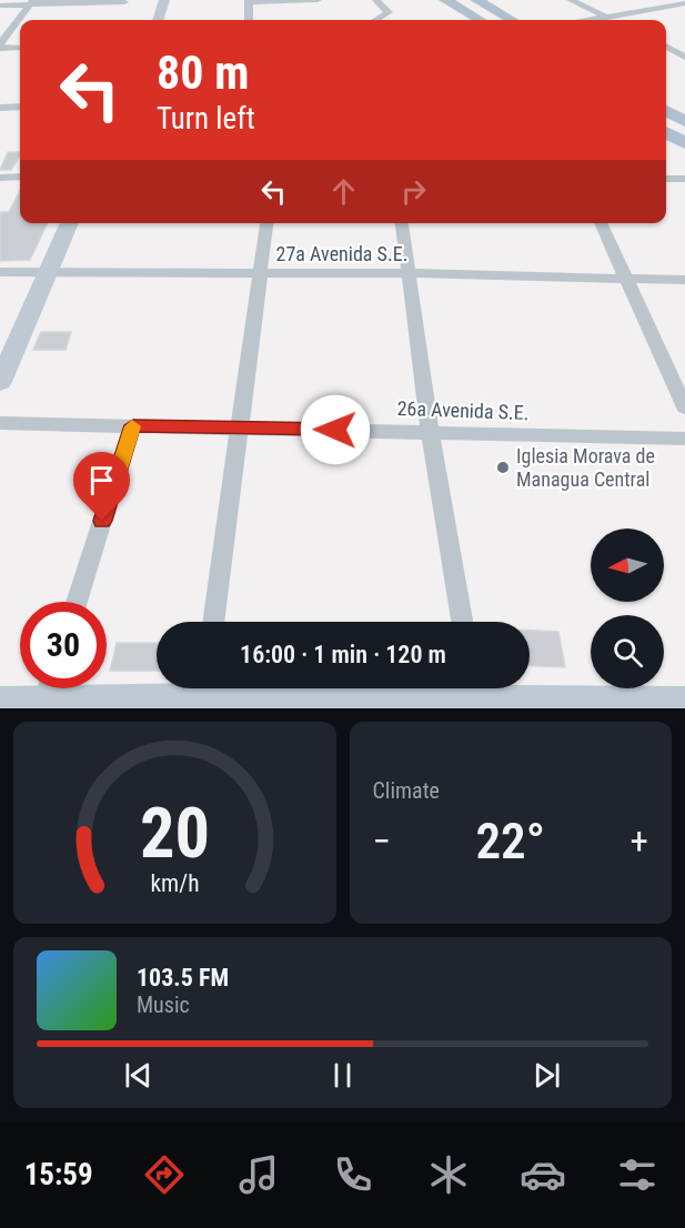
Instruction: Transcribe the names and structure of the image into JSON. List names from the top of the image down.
{
  "streets": {
    "street": ["27a Avenida S.E.", "26a Avenida S.E."]
  },
  "places": ["Iglesia Morava de Managua Central"],
  "north": "left",
  "page": {
    "turn": ["80 m", "Turn left"],
    "limit": "30",
    "trip": "16:00 · 1 min · 120 m",
    "tile": "Climate",
    "heat": ["−", "22°", "+"],
    "song": ["103.5 FM", "Music"],
    "tabs": "15:59",
    "gauge": ["20", "km/h"]
  }
}
